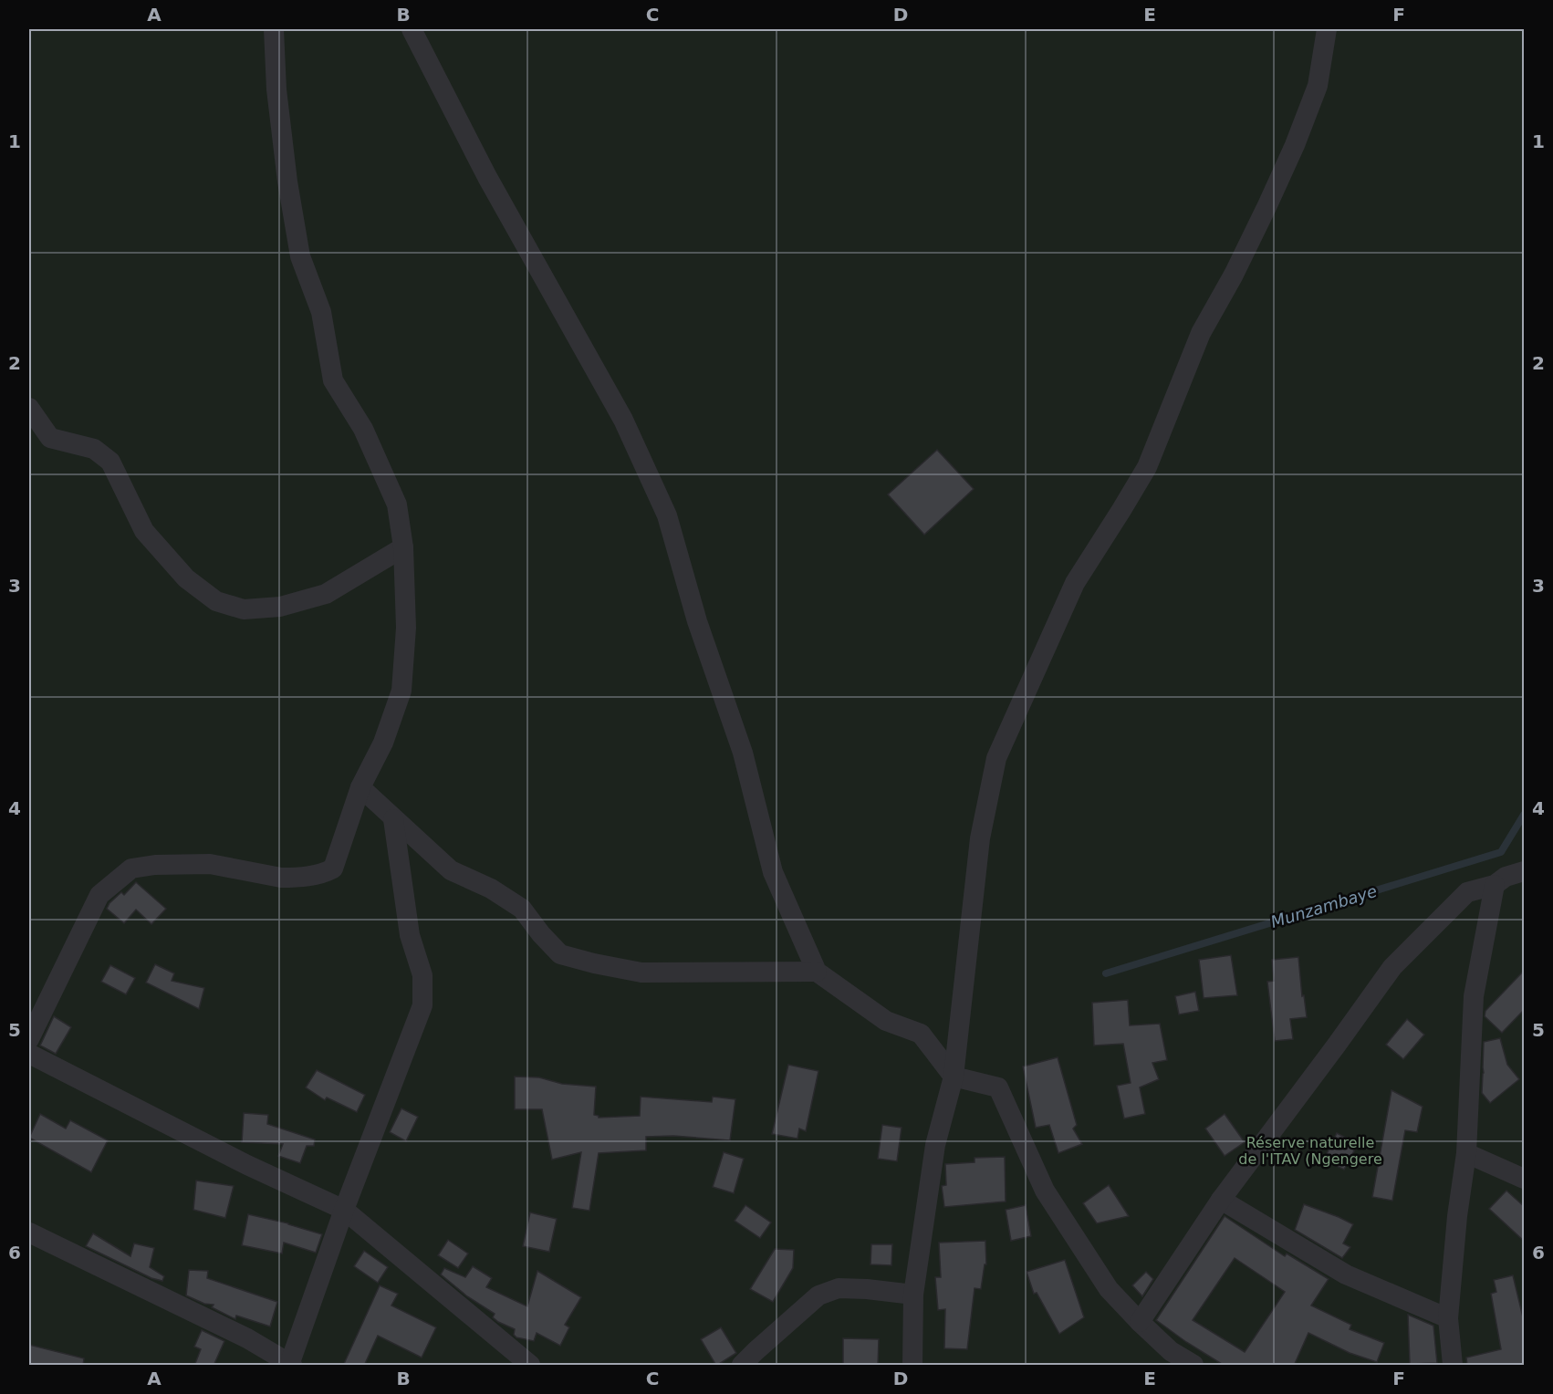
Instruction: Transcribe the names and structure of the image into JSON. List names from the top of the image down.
{
  "water": ["Munzambaye"],
  "parks": ["Réserve naturelle de l'ITAV (Ngengere"],
  "grid": {
    "columns": [
      "A",
      "B",
      "C",
      "D",
      "E",
      "F"
    ],
    "rows": [
      "1",
      "2",
      "3",
      "4",
      "5",
      "6"
    ]
  }
}
